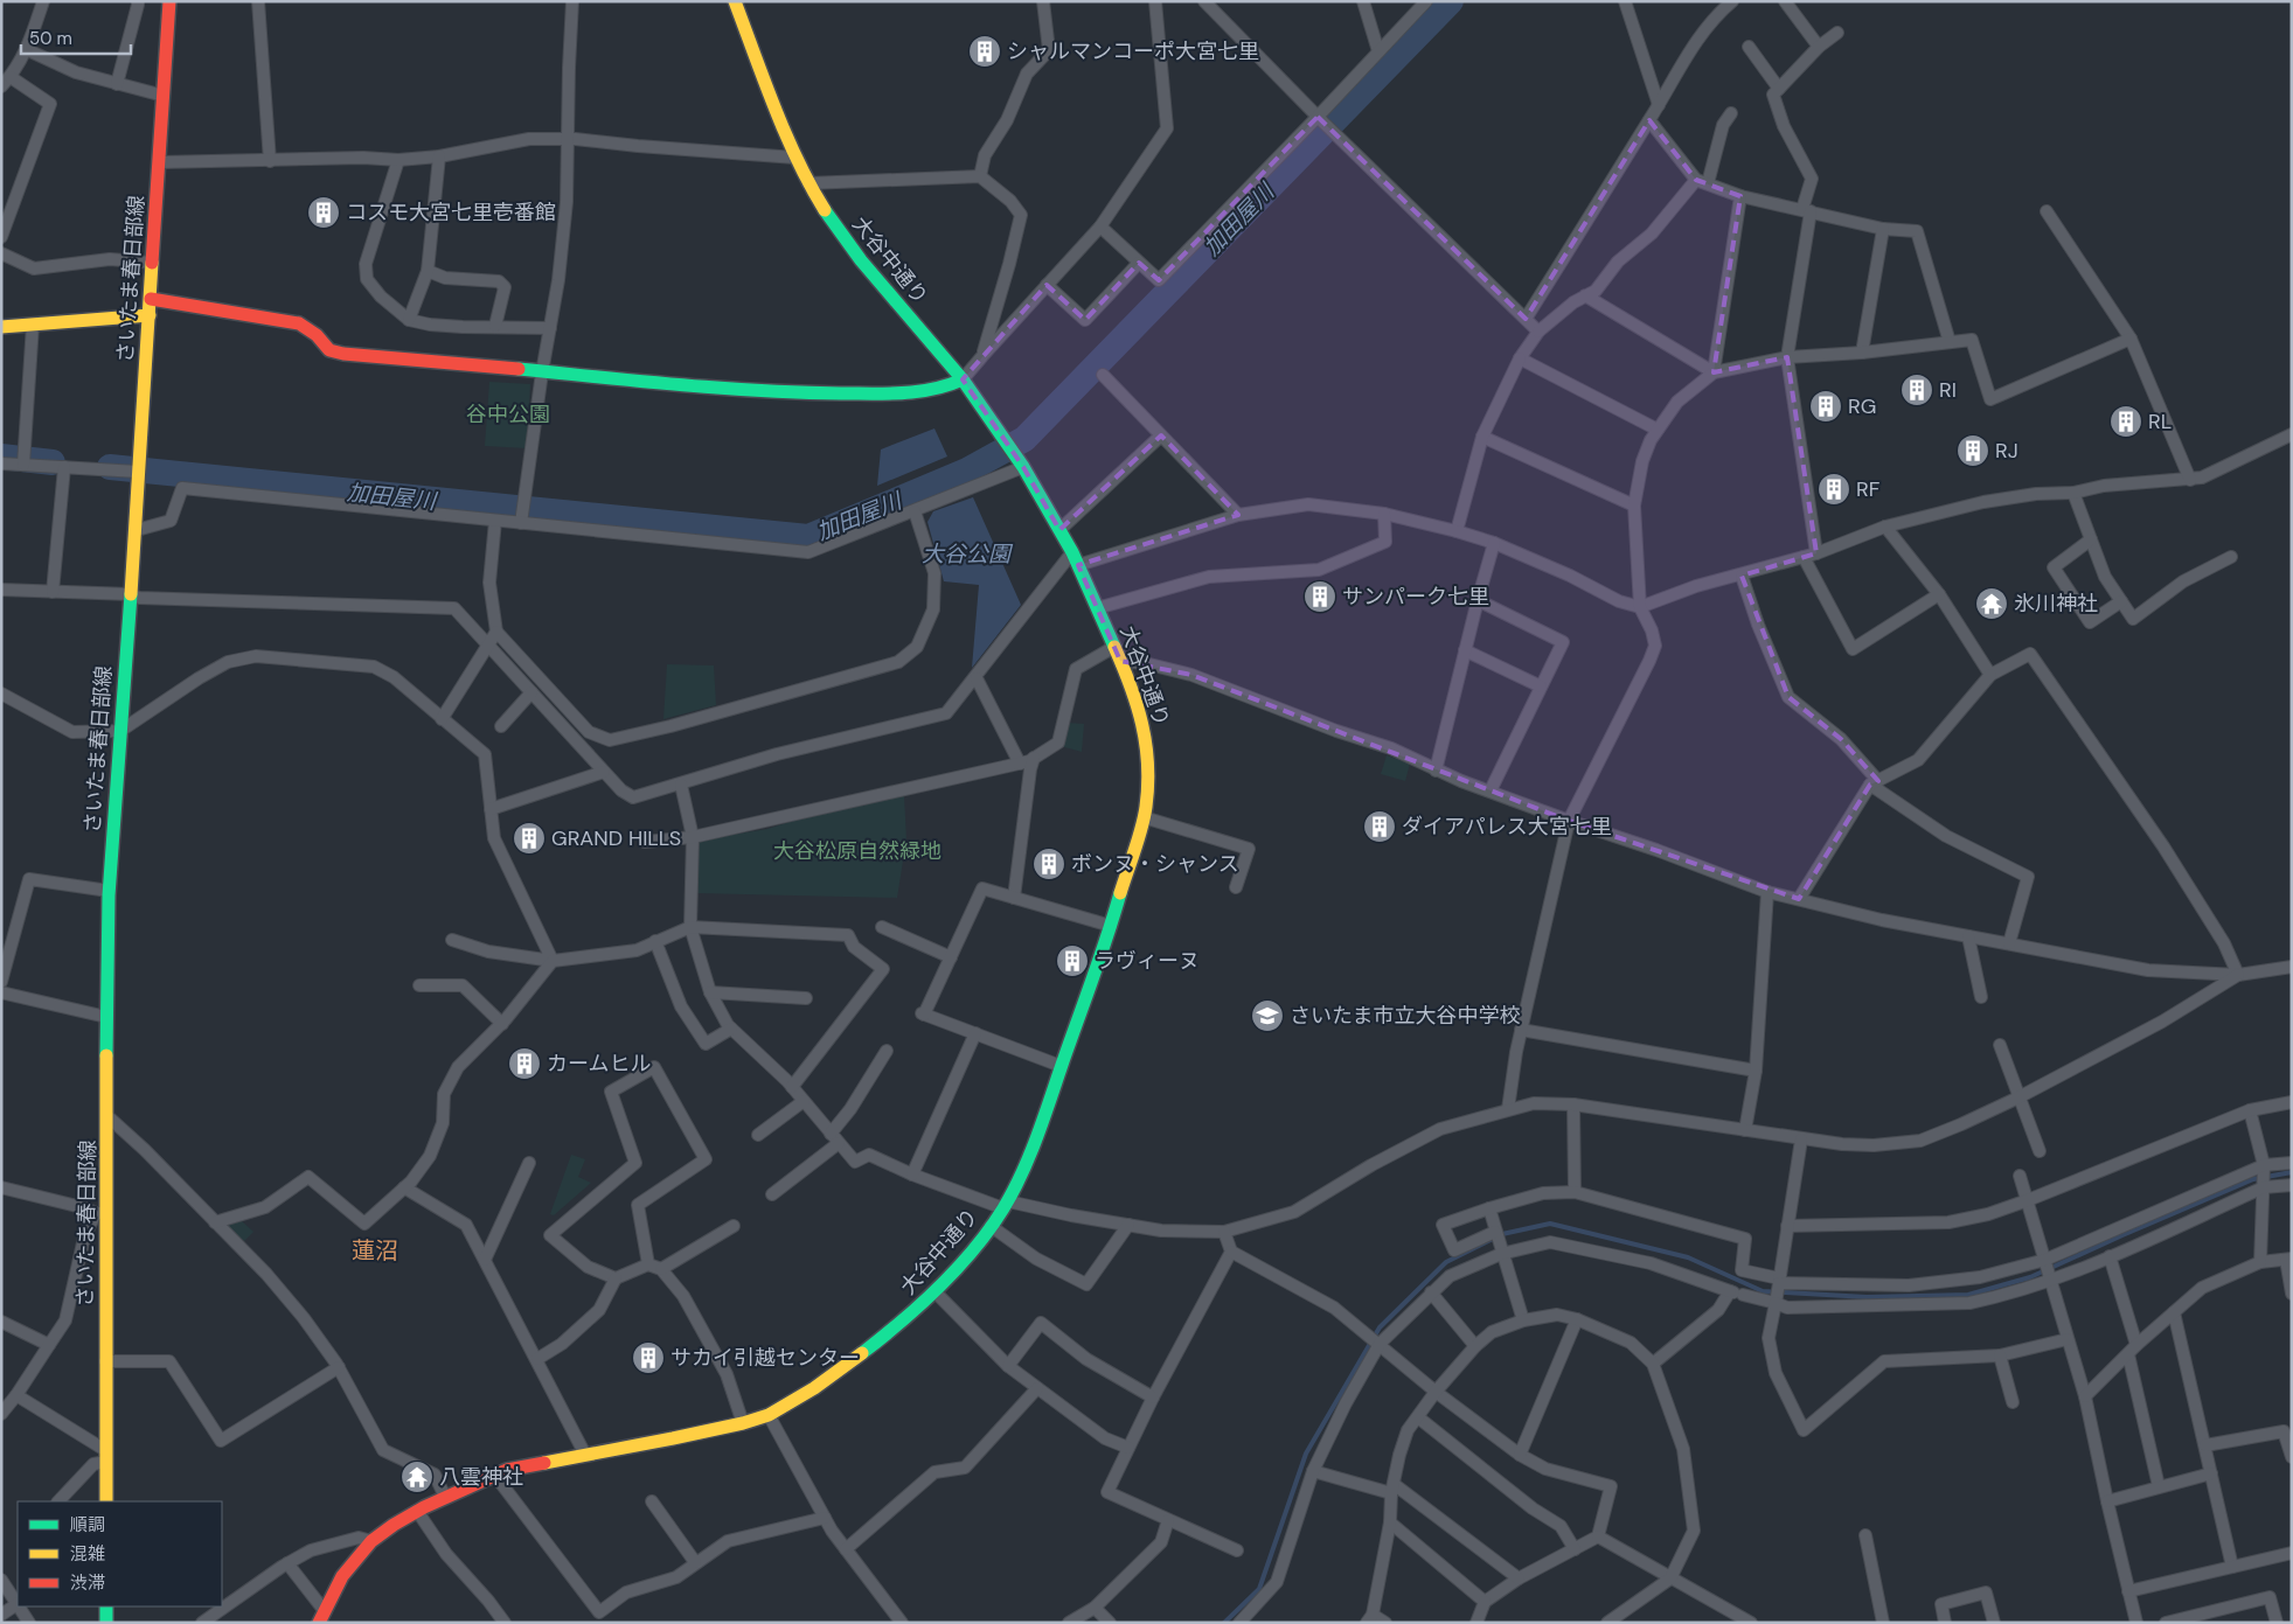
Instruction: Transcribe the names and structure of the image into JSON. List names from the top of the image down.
{
  "streets": {
    "street": ["大谷中通り", "さいたま春日部線"]
  },
  "districts": ["蓮沼"],
  "water": ["加田屋川", "大谷公園"],
  "parks": ["谷中公園", "大谷松原自然緑地"],
  "places": {
    "building": [
      "シャルマンコーポ大宮七里",
      "コスモ大宮七里壱番館",
      "RI",
      "RG",
      "RL",
      "RJ",
      "RF",
      "サンパーク七里",
      "ダイアパレス大宮七里",
      "GRAND HILLS",
      "ボンヌ・シャンス",
      "ラヴィーヌ",
      "カームヒル",
      "サカイ引越センター"
    ],
    "temple": ["氷川神社", "八雲神社"],
    "school or university": ["さいたま市立大谷中学校"]
  },
  "legend": ["順調", "混雑", "渋滞"],
  "scale_bar": "50 m"
}
